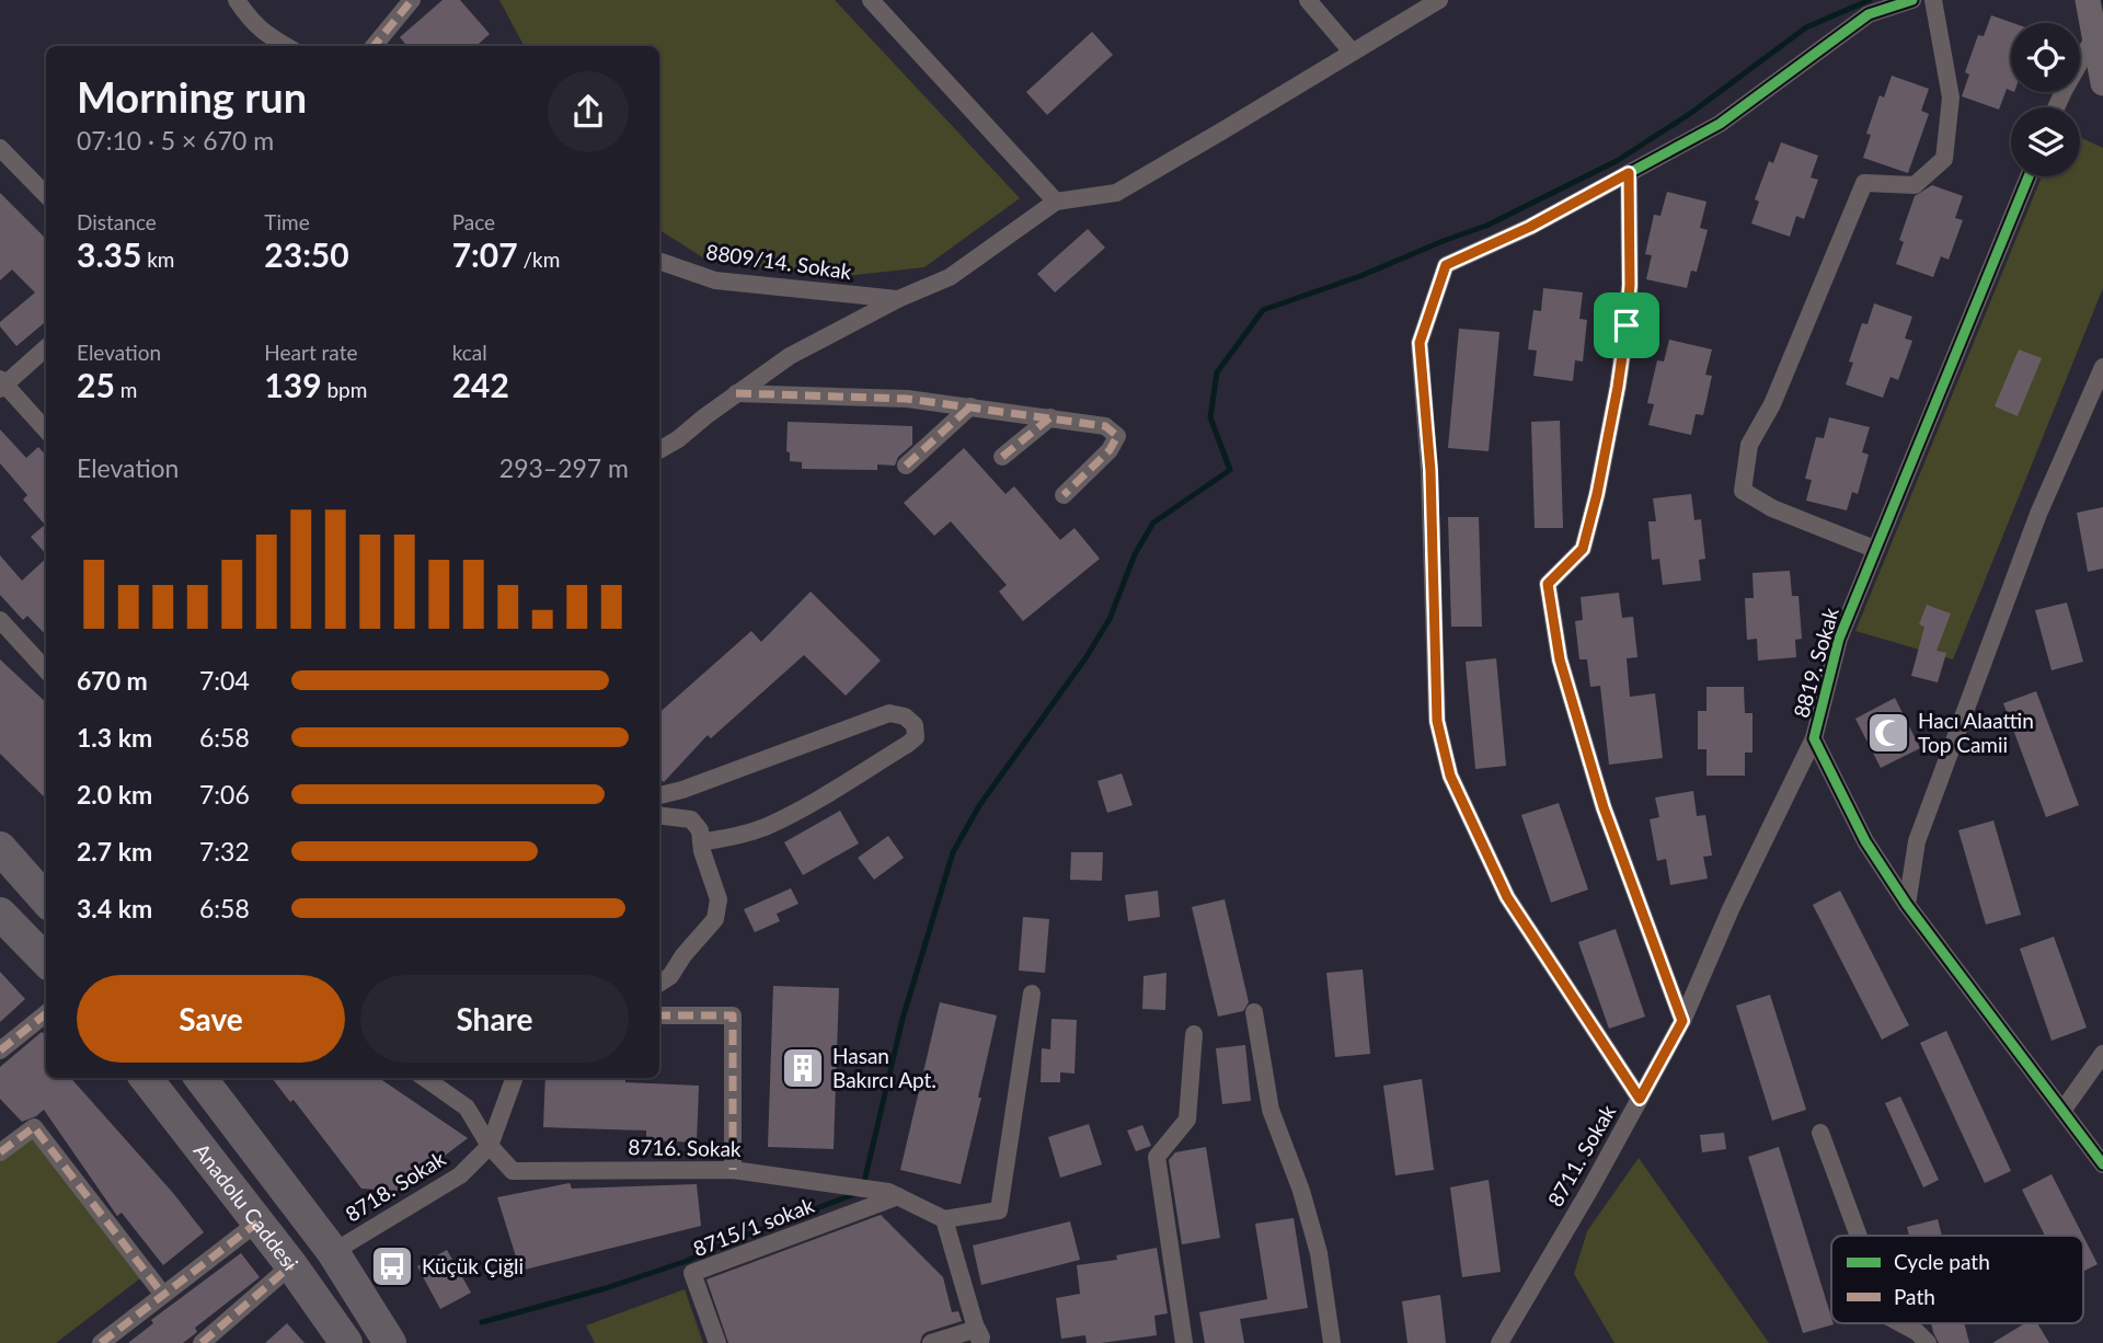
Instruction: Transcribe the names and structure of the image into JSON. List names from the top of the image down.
{
  "streets": {
    "highway": ["Anadolu Caddesi"],
    "street": [
      "8809/14. Sokak",
      "8819. Sokak",
      "8716. Sokak",
      "8711. Sokak",
      "8718. Sokak",
      "8715/1 sokak"
    ]
  },
  "crossings": [
    ["8819. Sokak", "8711. Sokak"],
    ["8716. Sokak", "8718. Sokak"],
    ["8716. Sokak", "8715/1 sokak"],
    ["8718. Sokak", "Anadolu Caddesi"]
  ],
  "places": {
    "mosque": ["Hacı Alaattin Top Camii"],
    "building": ["Hasan Bakırcı Apt."],
    "bus stop": ["Küçük Çiğli"]
  },
  "legend": ["Cycle path", "Path"],
  "page": {
    "heading": ["Morning run", "07:10 · 5 × 670 m"],
    "stats": [
      ["Distance", "3.35 km"],
      ["Time", "23:50"],
      ["Pace", "7:07 /km"],
      ["Elevation", "25 m"],
      ["Heart rate", "139 bpm"],
      ["kcal", "242"]
    ],
    "chart": ["Elevation", "293–297 m"],
    "list": [
      {
        "name": "670 m",
        "note": "7:04"
      },
      {
        "name": "1.3 km",
        "note": "6:58"
      },
      {
        "name": "2.0 km",
        "note": "7:06"
      },
      {
        "name": "2.7 km",
        "note": "7:32"
      },
      {
        "name": "3.4 km",
        "note": "6:58"
      }
    ],
    "buttons": ["Save", "Share"]
  }
}
